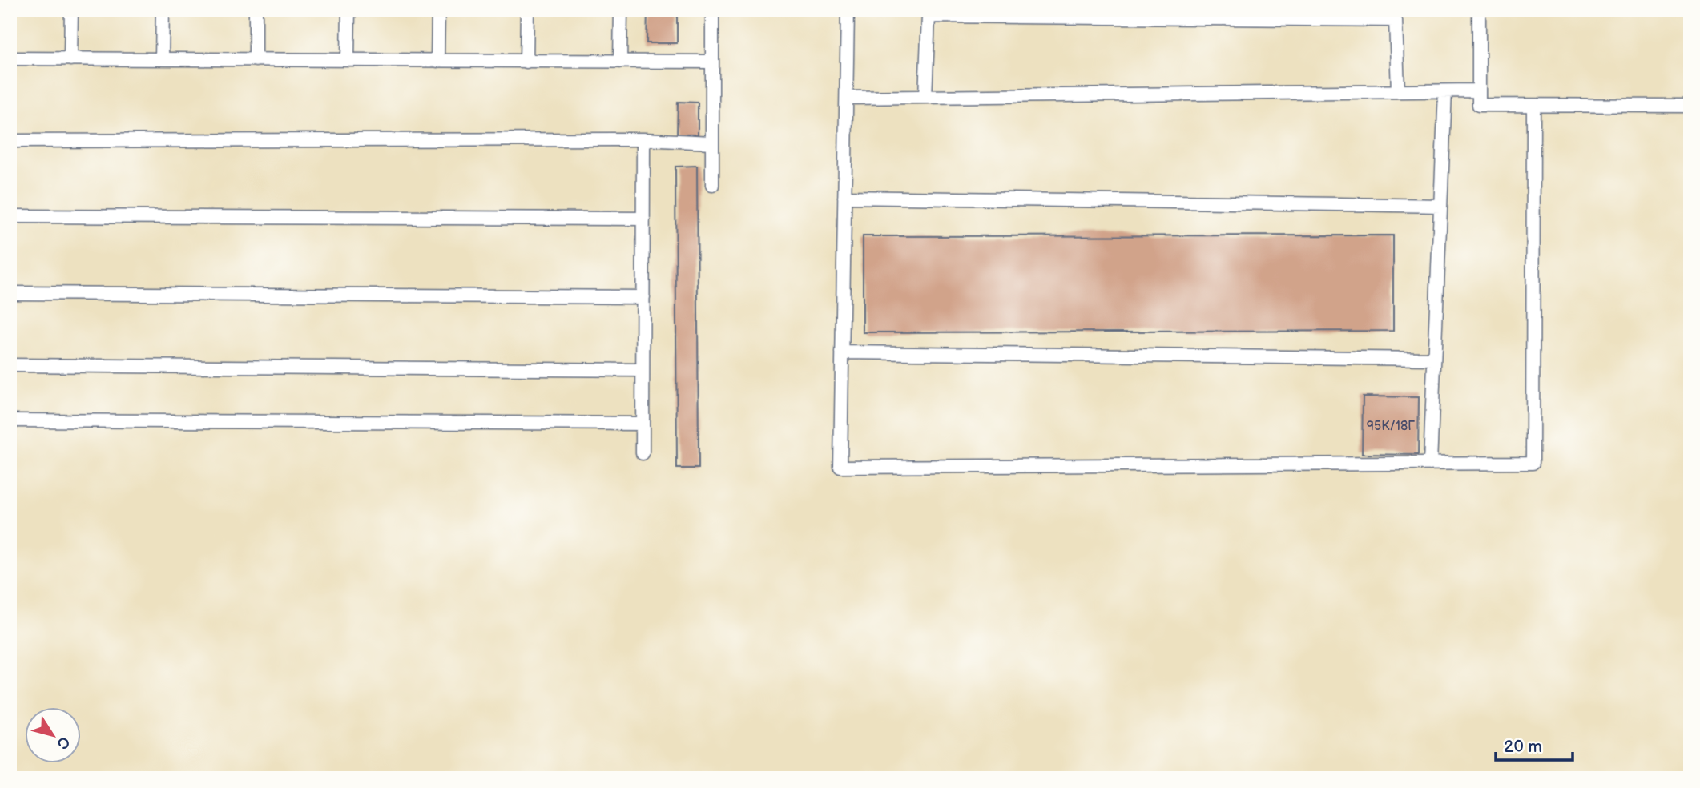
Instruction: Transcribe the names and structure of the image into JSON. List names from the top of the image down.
{
  "house_numbers": ["95К/18Г"],
  "scale_bar": "20 m",
  "north": "bottom right"
}
